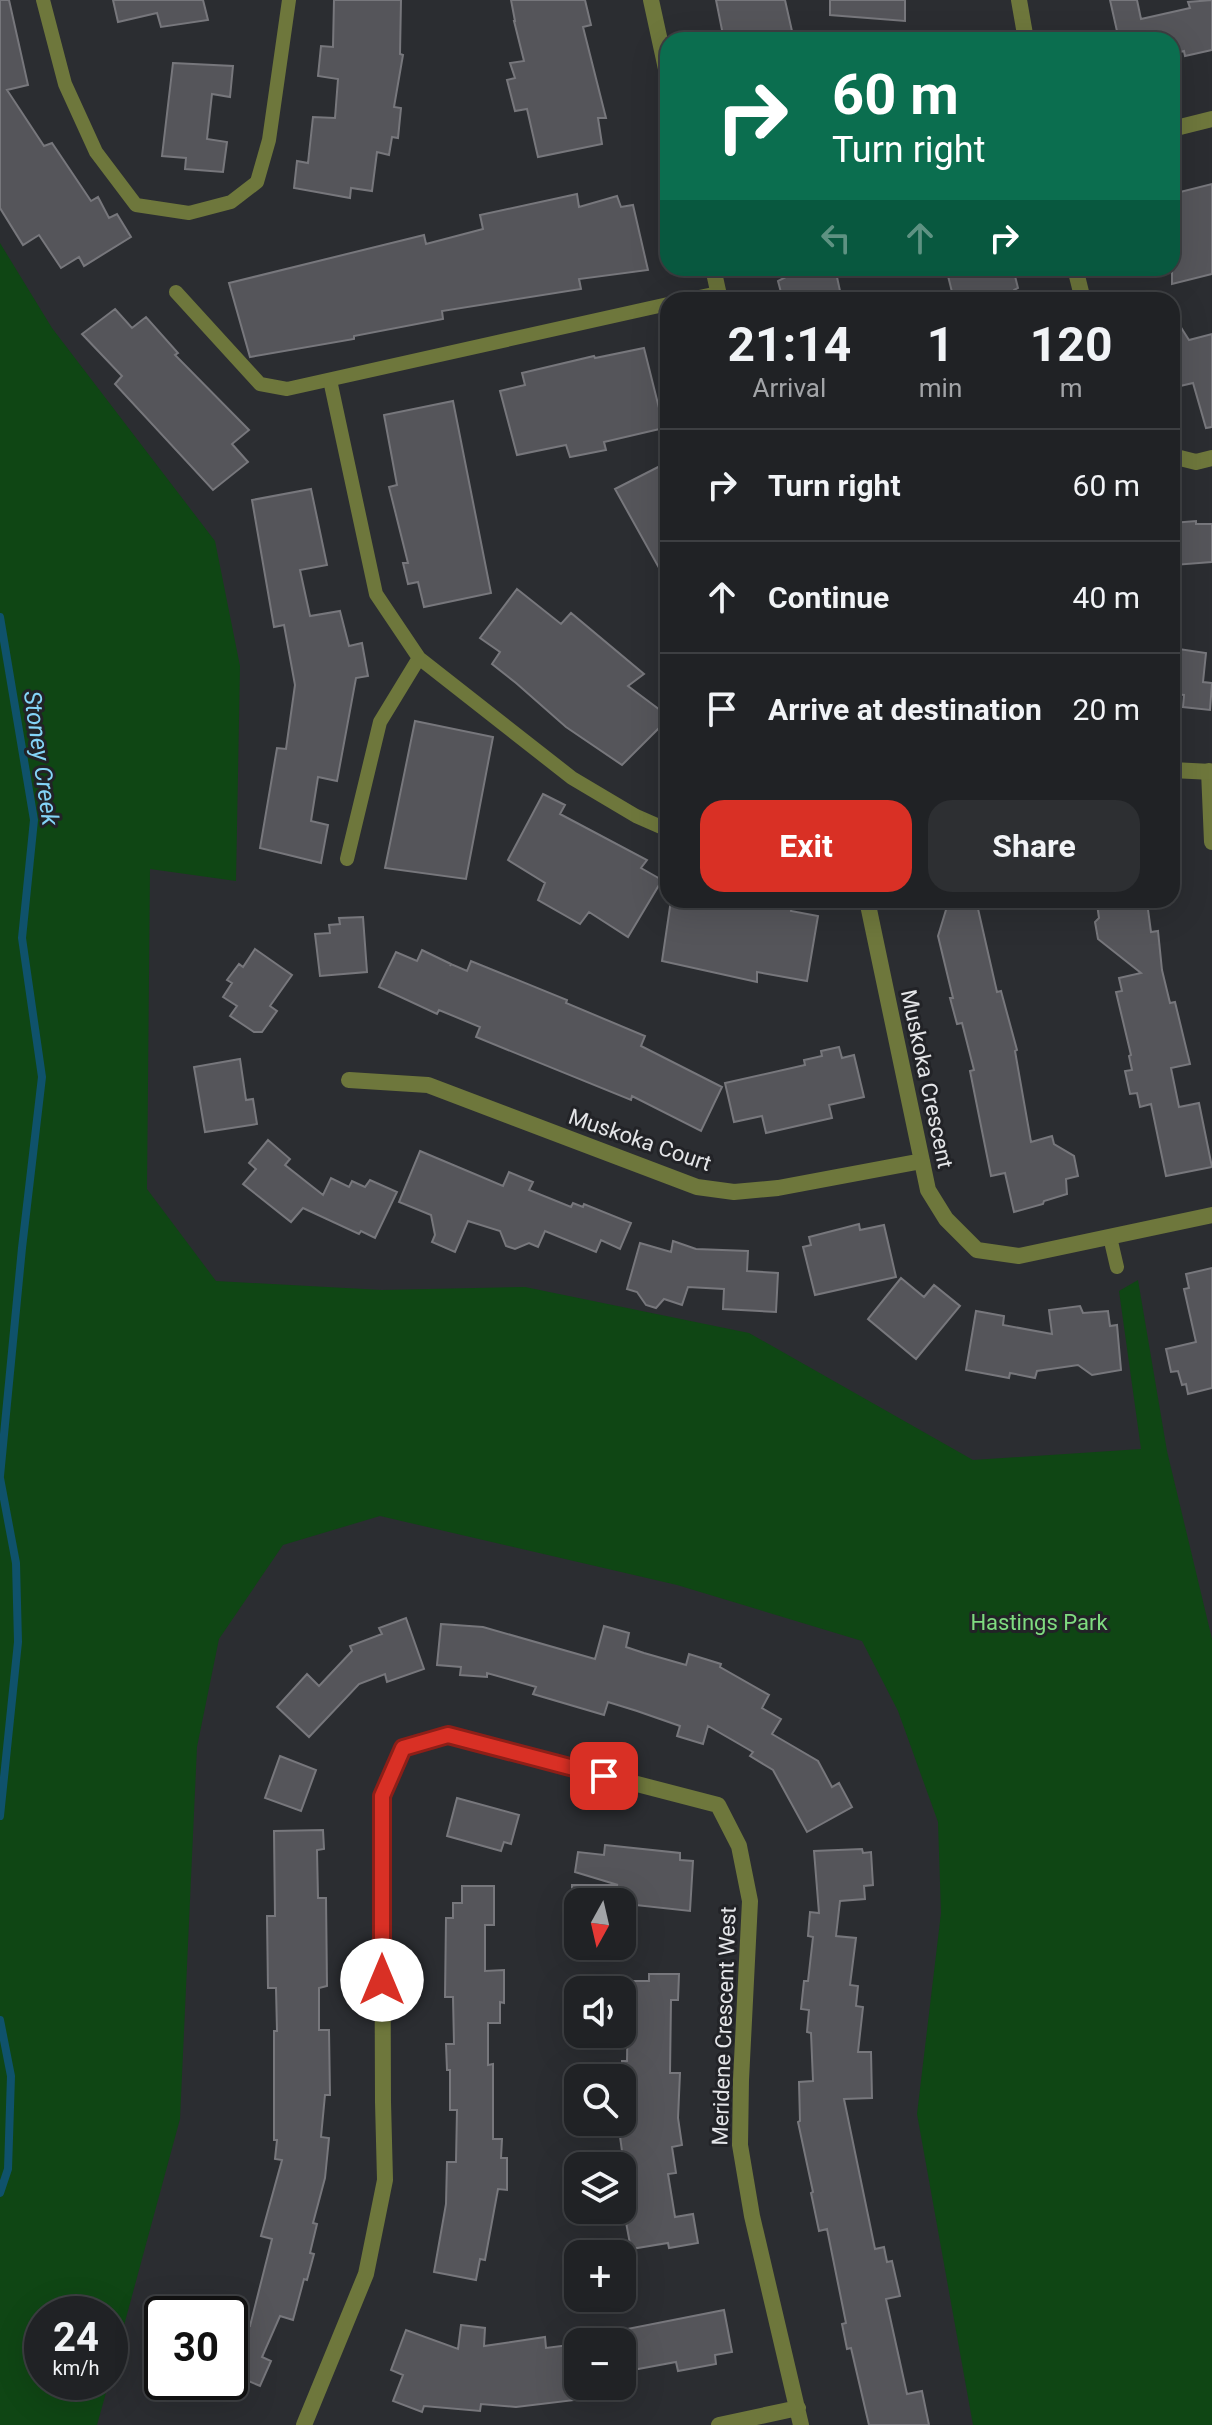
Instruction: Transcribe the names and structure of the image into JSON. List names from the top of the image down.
{
  "streets": {
    "street": ["Muskoka Crescent", "Muskoka Court", "Meridene Crescent West"]
  },
  "crossings": [
    ["Muskoka Crescent", "Muskoka Court"]
  ],
  "water": ["Stoney Creek"],
  "parks": ["Hastings Park"],
  "north": "bottom",
  "page": {
    "turn": ["60 m", "Turn right"],
    "eta": [
      "21:14",
      "Arrival",
      "1",
      "min",
      "120",
      "m"
    ],
    "list": [
      {
        "name": "Turn right",
        "value": "60 m"
      },
      {
        "name": "Continue",
        "value": "40 m"
      },
      {
        "name": "Arrive at destination",
        "value": "20 m"
      }
    ],
    "buttons": ["Exit", "Share"],
    "map_buttons": ["+", "−"],
    "speed": "24 km/h",
    "limit": "30"
  }
}
